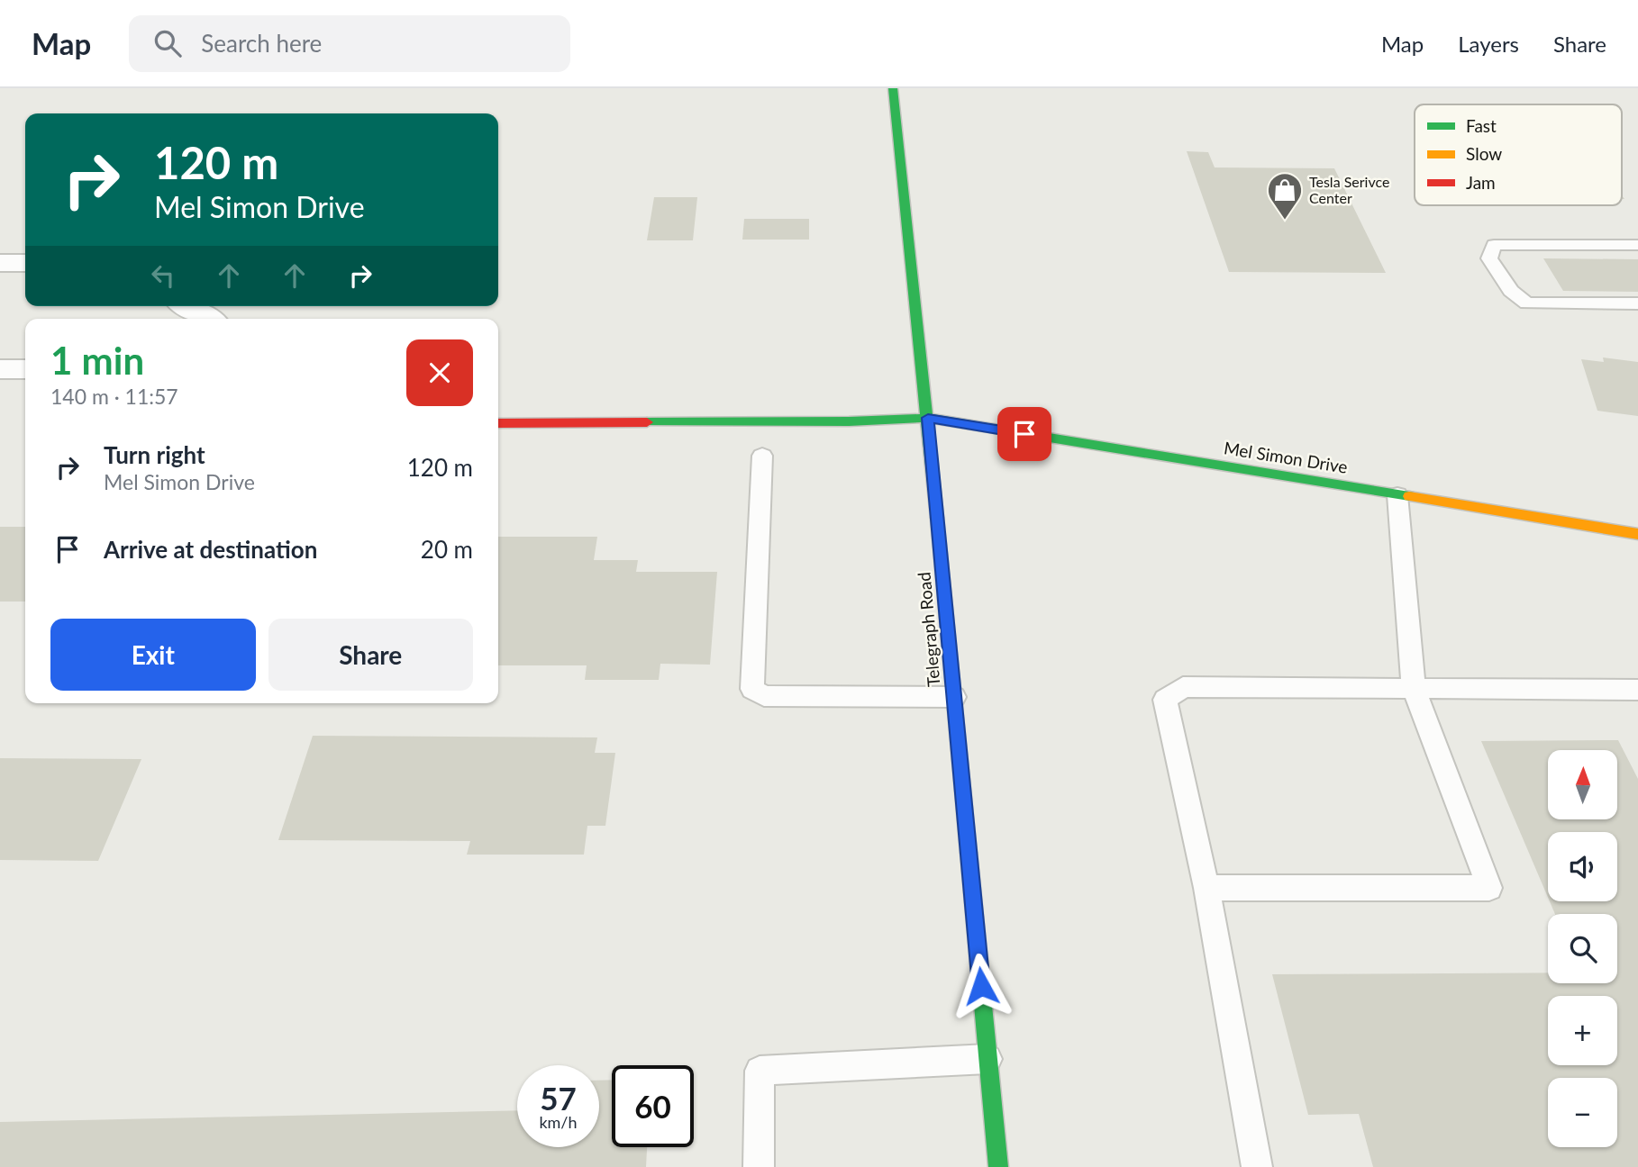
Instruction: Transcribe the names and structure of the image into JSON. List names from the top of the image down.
{
  "streets": {
    "main road": ["Mel Simon Drive", "Telegraph Road"]
  },
  "crossings": [
    ["Mel Simon Drive", "Telegraph Road"]
  ],
  "places": {
    "shop": ["Tesla Serivce Center"]
  },
  "legend": ["Fast", "Slow", "Jam"],
  "north": "top",
  "page": {
    "header": "Map",
    "search": "Search here",
    "nav": ["Map", "Layers", "Share"],
    "turn": ["120 m", "Mel Simon Drive"],
    "heading": ["1 min", "140 m · 11:57"],
    "list": [
      {
        "name": "Turn right",
        "note": "Mel Simon Drive",
        "value": "120 m"
      },
      {
        "name": "Arrive at destination",
        "value": "20 m"
      }
    ],
    "buttons": ["Exit", "Share"],
    "map_buttons": ["+", "−"],
    "speed": "57 km/h",
    "limit": "60"
  }
}
